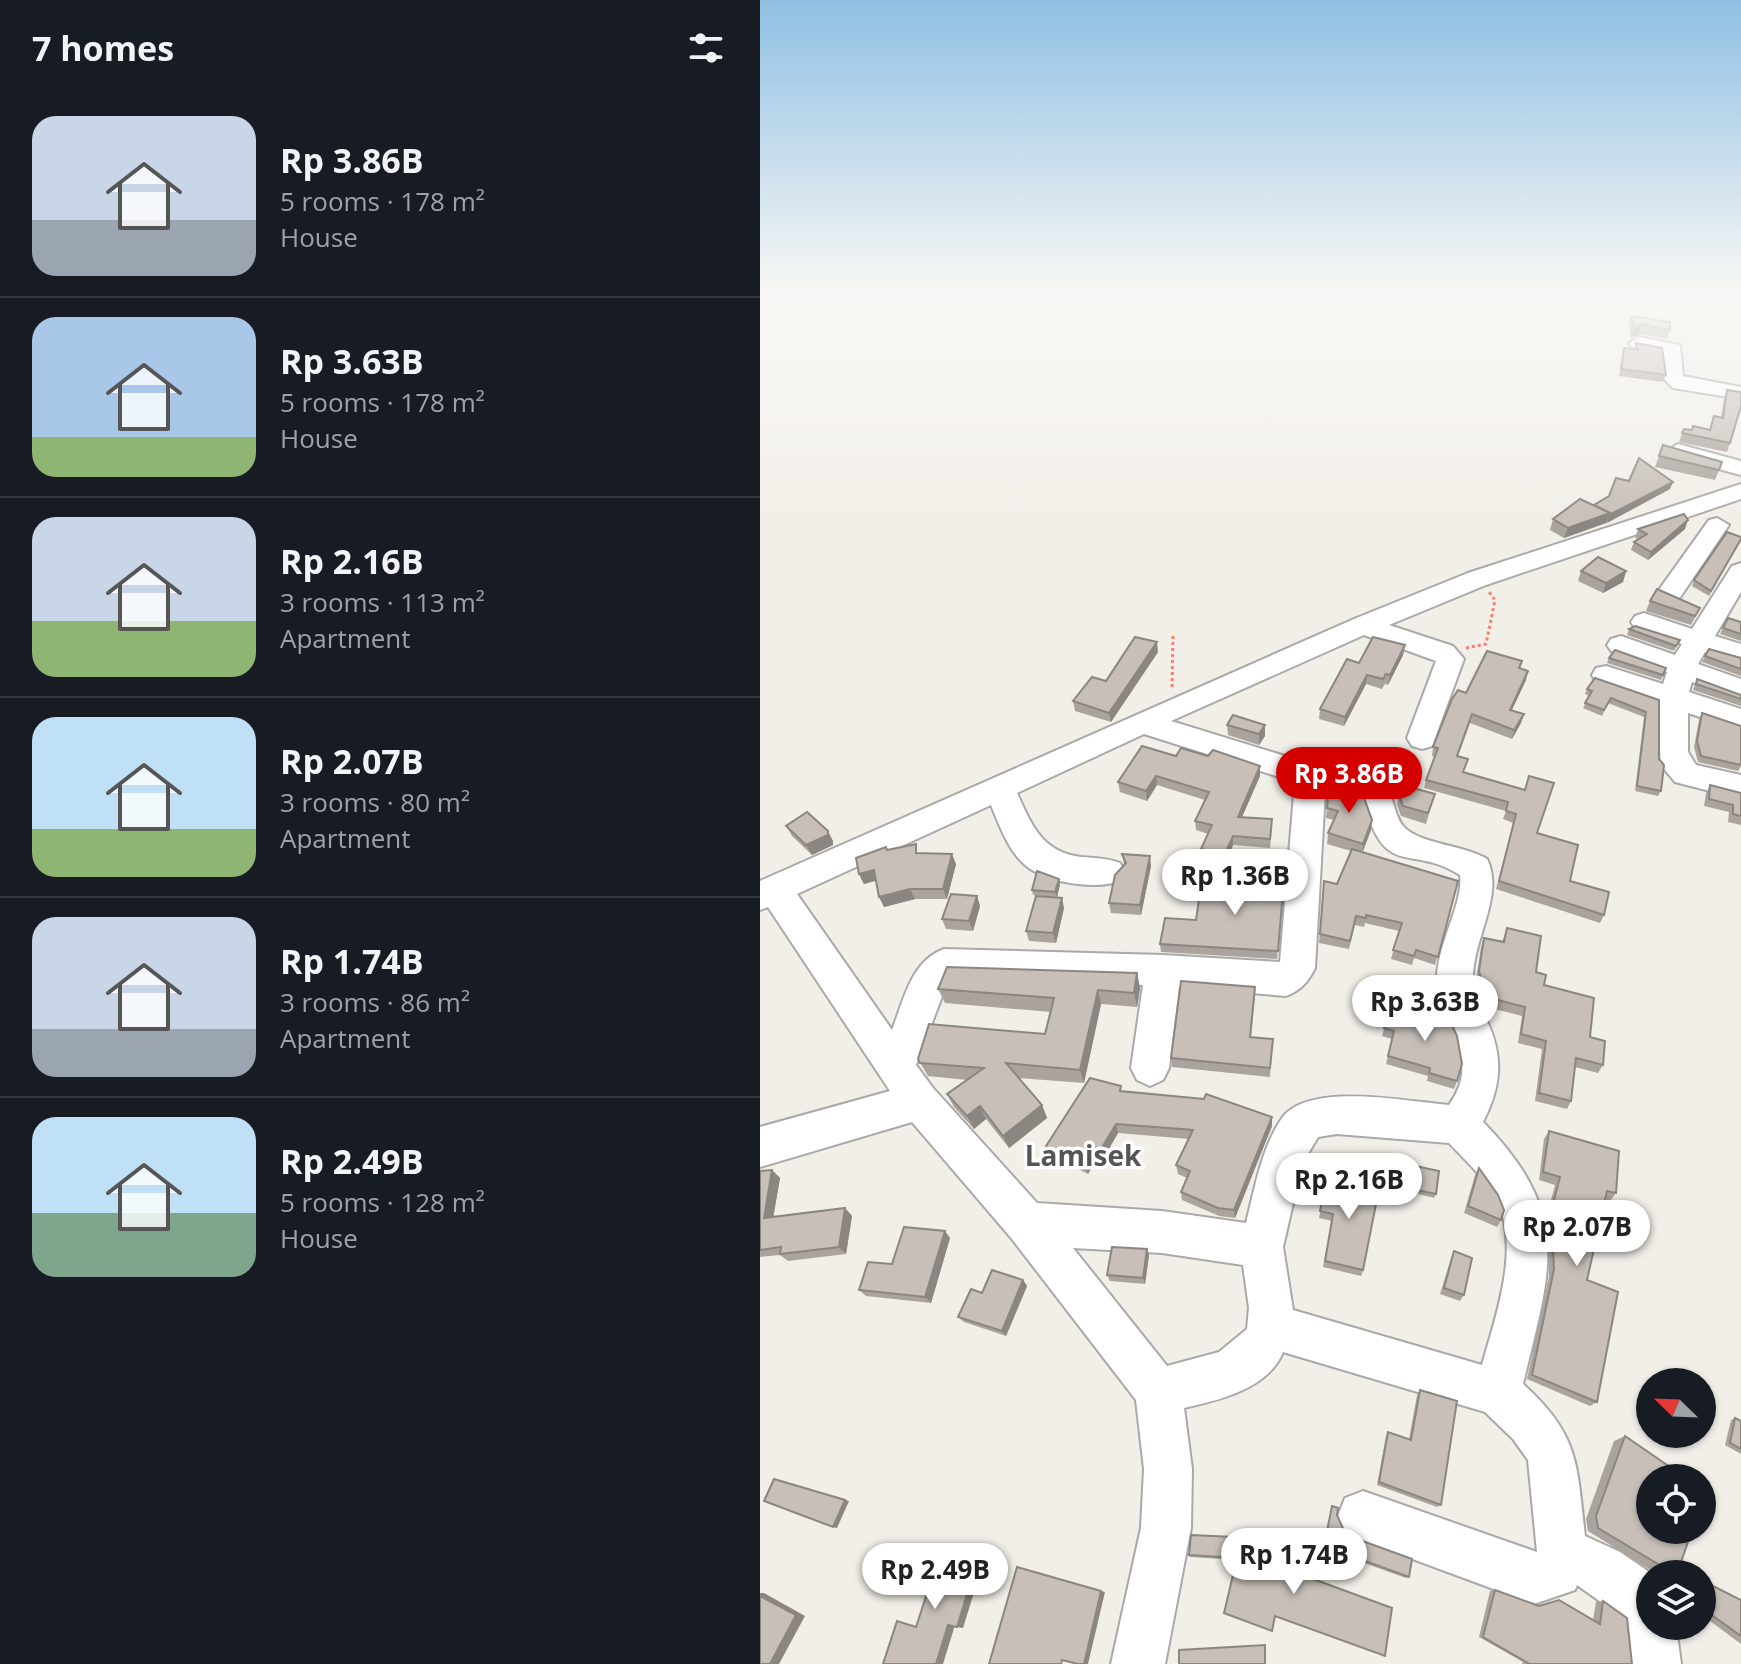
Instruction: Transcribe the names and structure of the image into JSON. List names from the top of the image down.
{
  "districts": ["Lamisek"],
  "north": "top left",
  "page": {
    "heading": "7 homes",
    "list": [
      {
        "name": "Rp 3.86B",
        "note": "5 rooms · 178 m² · House"
      },
      {
        "name": "Rp 3.63B",
        "note": "5 rooms · 178 m² · House"
      },
      {
        "name": "Rp 2.16B",
        "note": "3 rooms · 113 m² · Apartment"
      },
      {
        "name": "Rp 2.07B",
        "note": "3 rooms · 80 m² · Apartment"
      },
      {
        "name": "Rp 1.74B",
        "note": "3 rooms · 86 m² · Apartment"
      },
      {
        "name": "Rp 2.49B",
        "note": "5 rooms · 128 m² · House"
      }
    ],
    "price": [
      "Rp 3.86B",
      "Rp 1.36B",
      "Rp 3.63B",
      "Rp 2.16B",
      "Rp 2.07B",
      "Rp 1.74B",
      "Rp 2.49B"
    ]
  }
}
